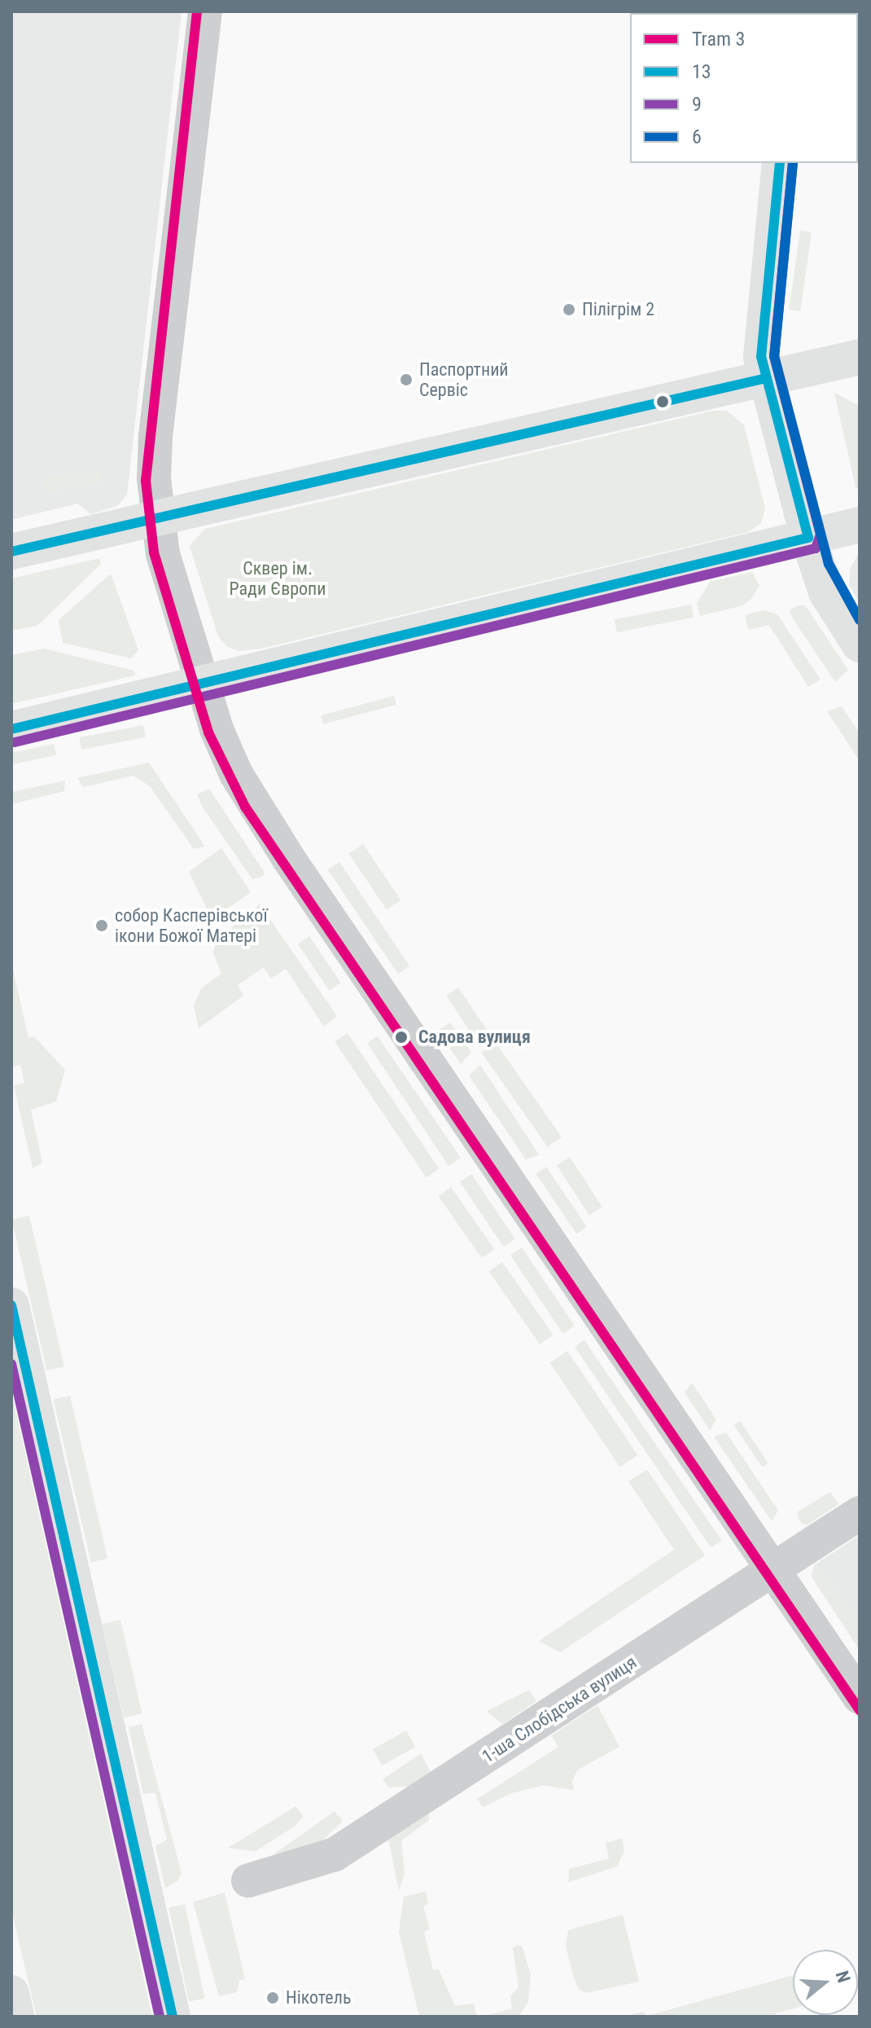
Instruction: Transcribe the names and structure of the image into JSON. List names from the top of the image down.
{
  "streets": {
    "street": ["1-ша Слобідська вулиця"]
  },
  "parks": ["Сквер ім. Ради Європи"],
  "places": [
    "Пілігрім 2",
    "Паспортний Сервіс",
    "собор Касперівської ікони Божої Матері",
    "Садова вулиця",
    "Нікотель"
  ],
  "lines": [
    "tram line 3",
    "transit line 13",
    "transit line 9",
    "transit line 6"
  ],
  "legend": [
    "Tram 3",
    "13",
    "9",
    "6"
  ],
  "north": "right"
}
